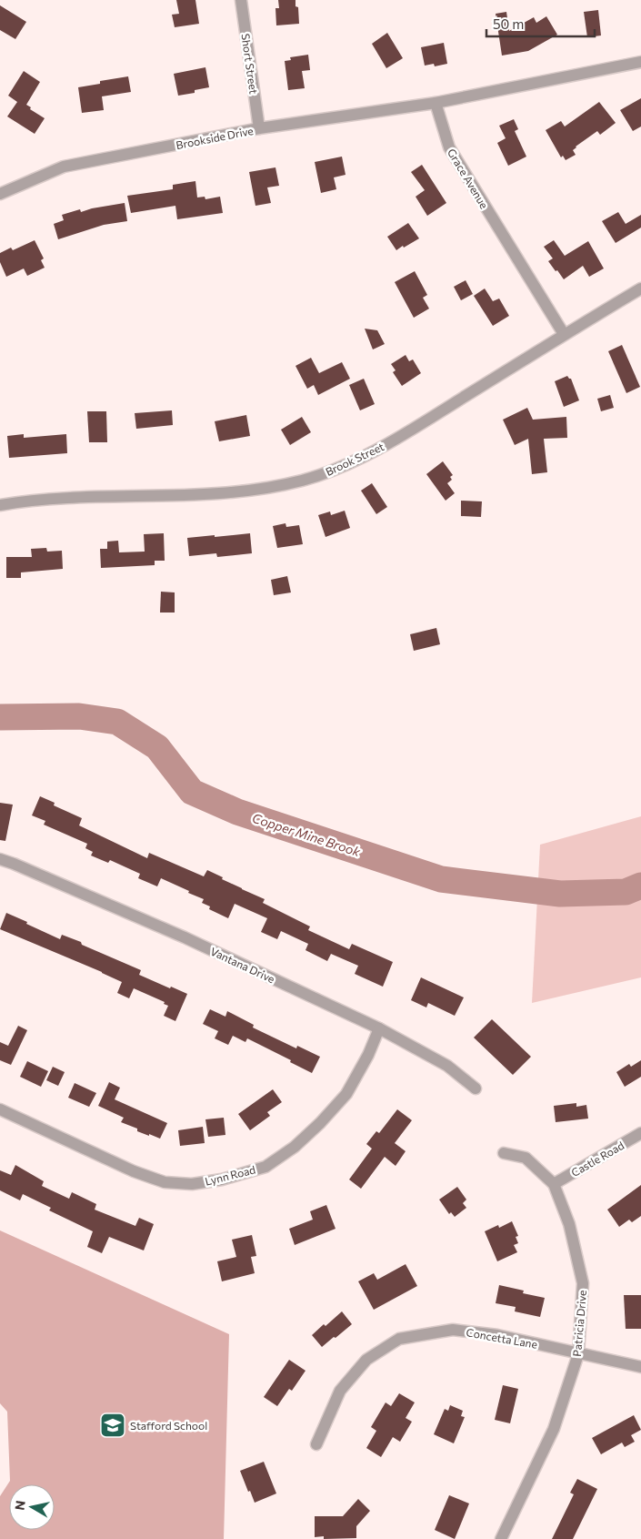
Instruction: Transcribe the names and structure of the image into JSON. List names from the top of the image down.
{
  "streets": {
    "street": [
      "Short Street",
      "Brookside Drive",
      "Grace Avenue",
      "Brook Street",
      "Vantana Drive",
      "Castle Road",
      "Lynn Road",
      "Patricia Drive",
      "Concetta Lane"
    ]
  },
  "crossings": [
    ["Short Street", "Brookside Drive"],
    ["Brookside Drive", "Grace Avenue"],
    ["Grace Avenue", "Brook Street"],
    ["Vantana Drive", "Lynn Road"],
    ["Castle Road", "Patricia Drive"],
    ["Patricia Drive", "Concetta Lane"]
  ],
  "water": ["Copper Mine Brook"],
  "places": {
    "school or university": ["Stafford School"]
  },
  "scale_bar": "50 m",
  "north": "left"
}
